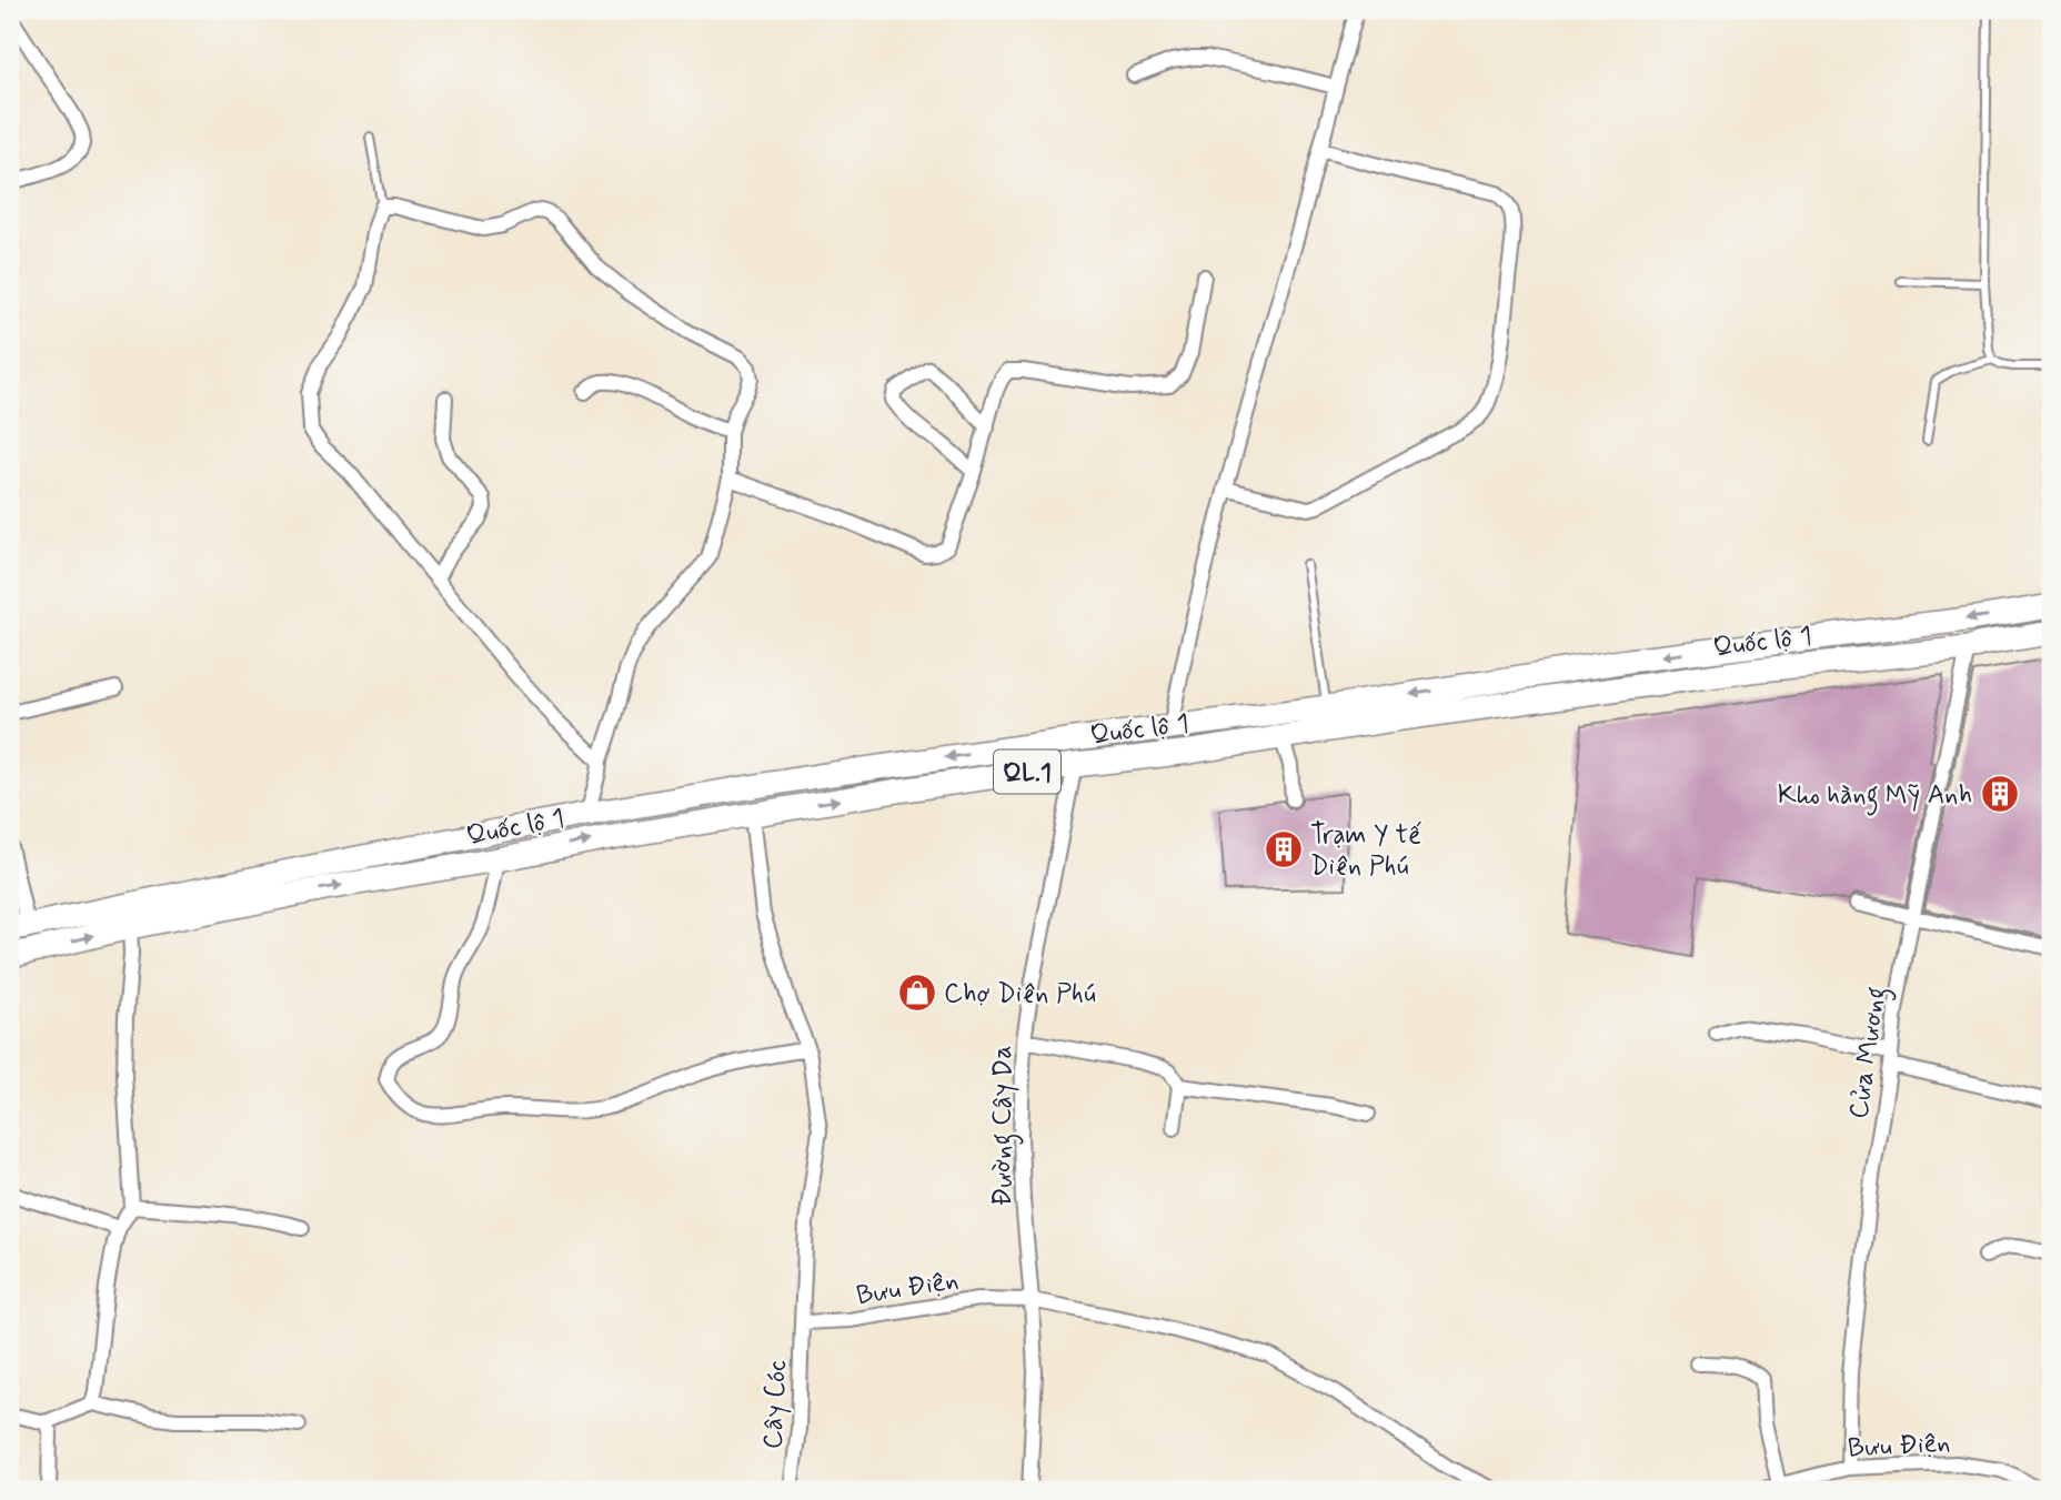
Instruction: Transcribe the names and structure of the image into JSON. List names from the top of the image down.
{
  "streets": {
    "highway": ["Quốc lộ 1", "QL.1"],
    "street": [
      "Cửa Mương",
      "Đường Cây Da",
      "Bưu Điện",
      "Cây Cóc"
    ]
  },
  "crossings": [
    ["Quốc lộ 1", "Cửa Mương"],
    ["Quốc lộ 1", "Đường Cây Da"],
    ["Cửa Mương", "Bưu Điện"],
    ["Đường Cây Da", "Bưu Điện"],
    ["Bưu Điện", "Cây Cóc"]
  ],
  "places": {
    "building": ["Kho hàng Mỹ Anh", "Trạm Y tế Diên Phú"],
    "shop": ["Chợ Diên Phú"]
  }
}
